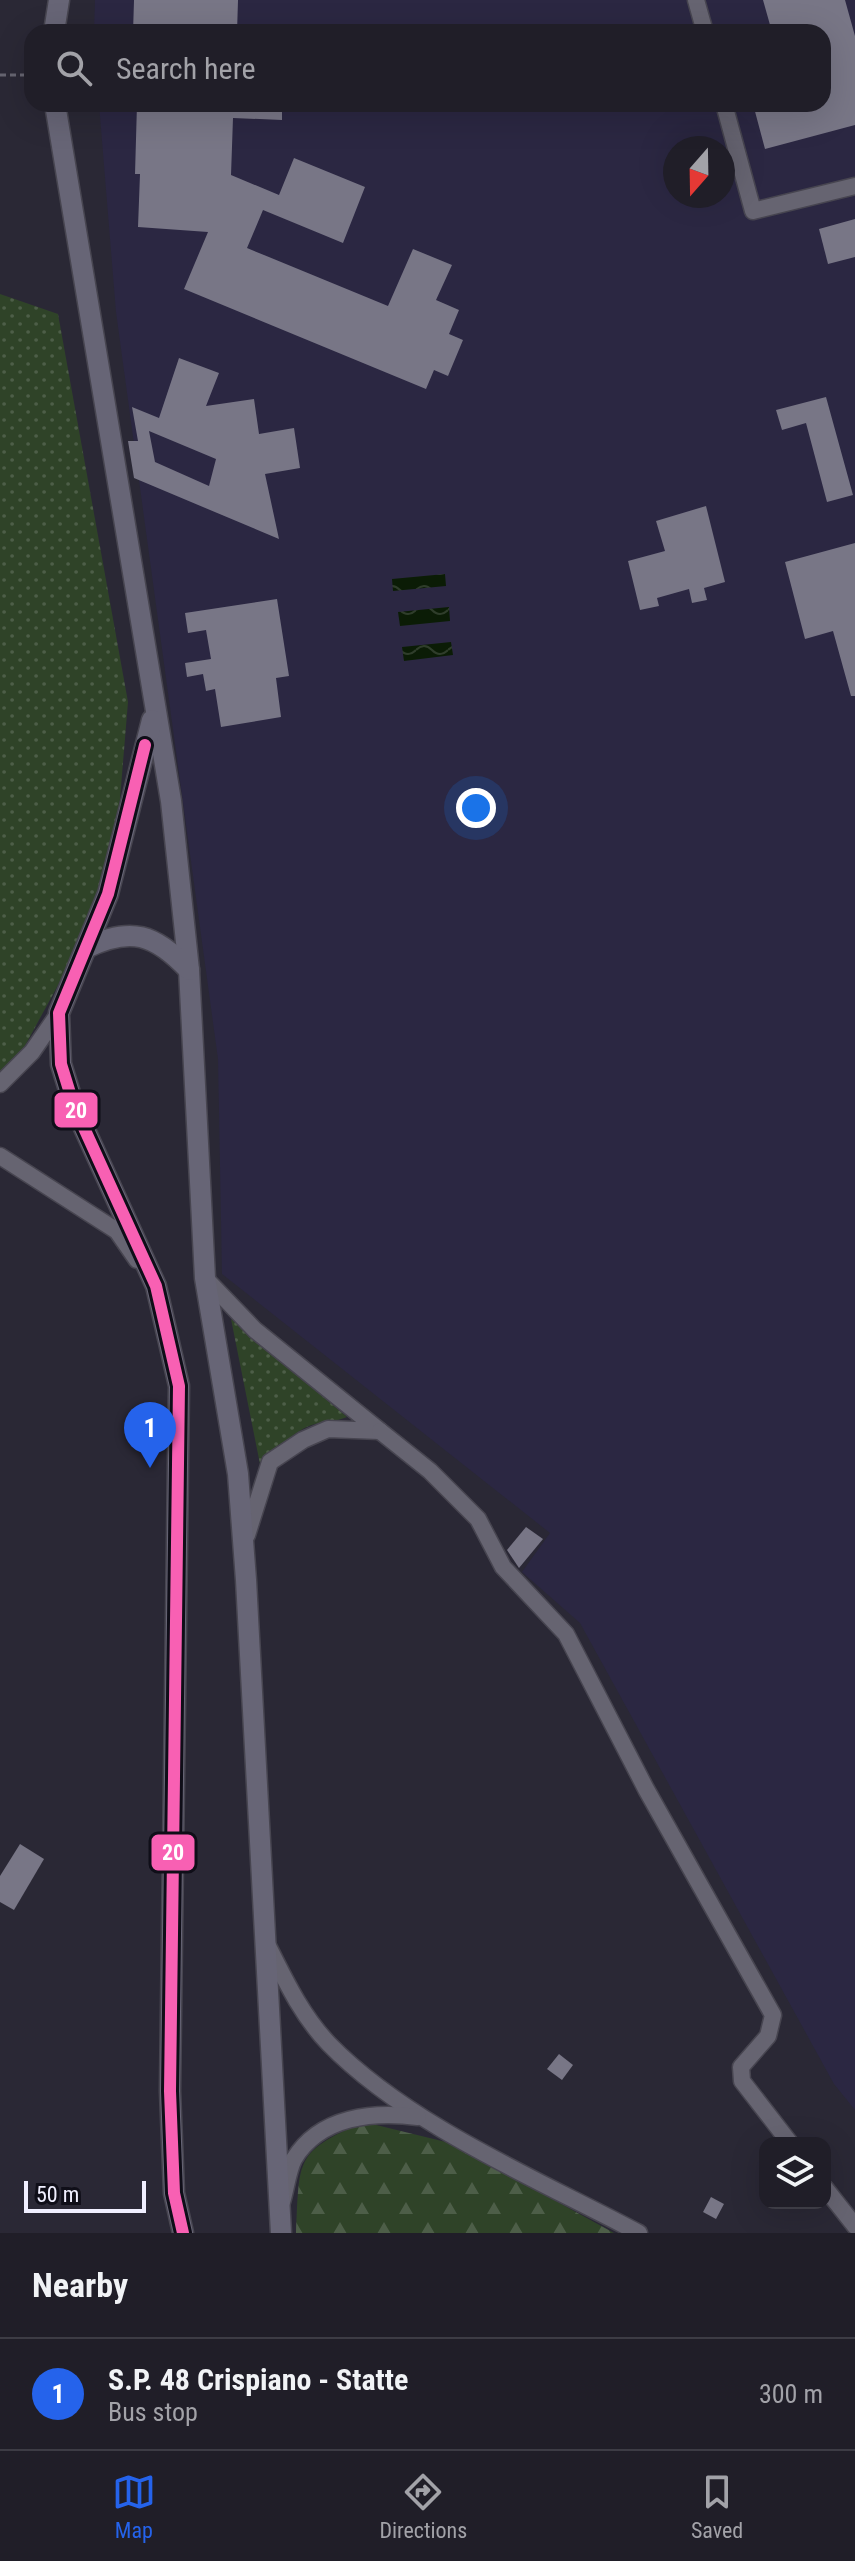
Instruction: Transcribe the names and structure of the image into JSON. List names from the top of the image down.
{
  "lines": ["transit line 20"],
  "scale_bar": "50 m",
  "north": "bottom",
  "page": {
    "search": "Search here",
    "pins": "1",
    "scale": "50 m",
    "heading": "Nearby",
    "list": [
      {
        "mark": "1",
        "name": "S.P. 48 Crispiano - Statte",
        "note": "Bus stop",
        "value": "300 m"
      }
    ],
    "nav": ["Map", "Directions", "Saved"]
  }
}
